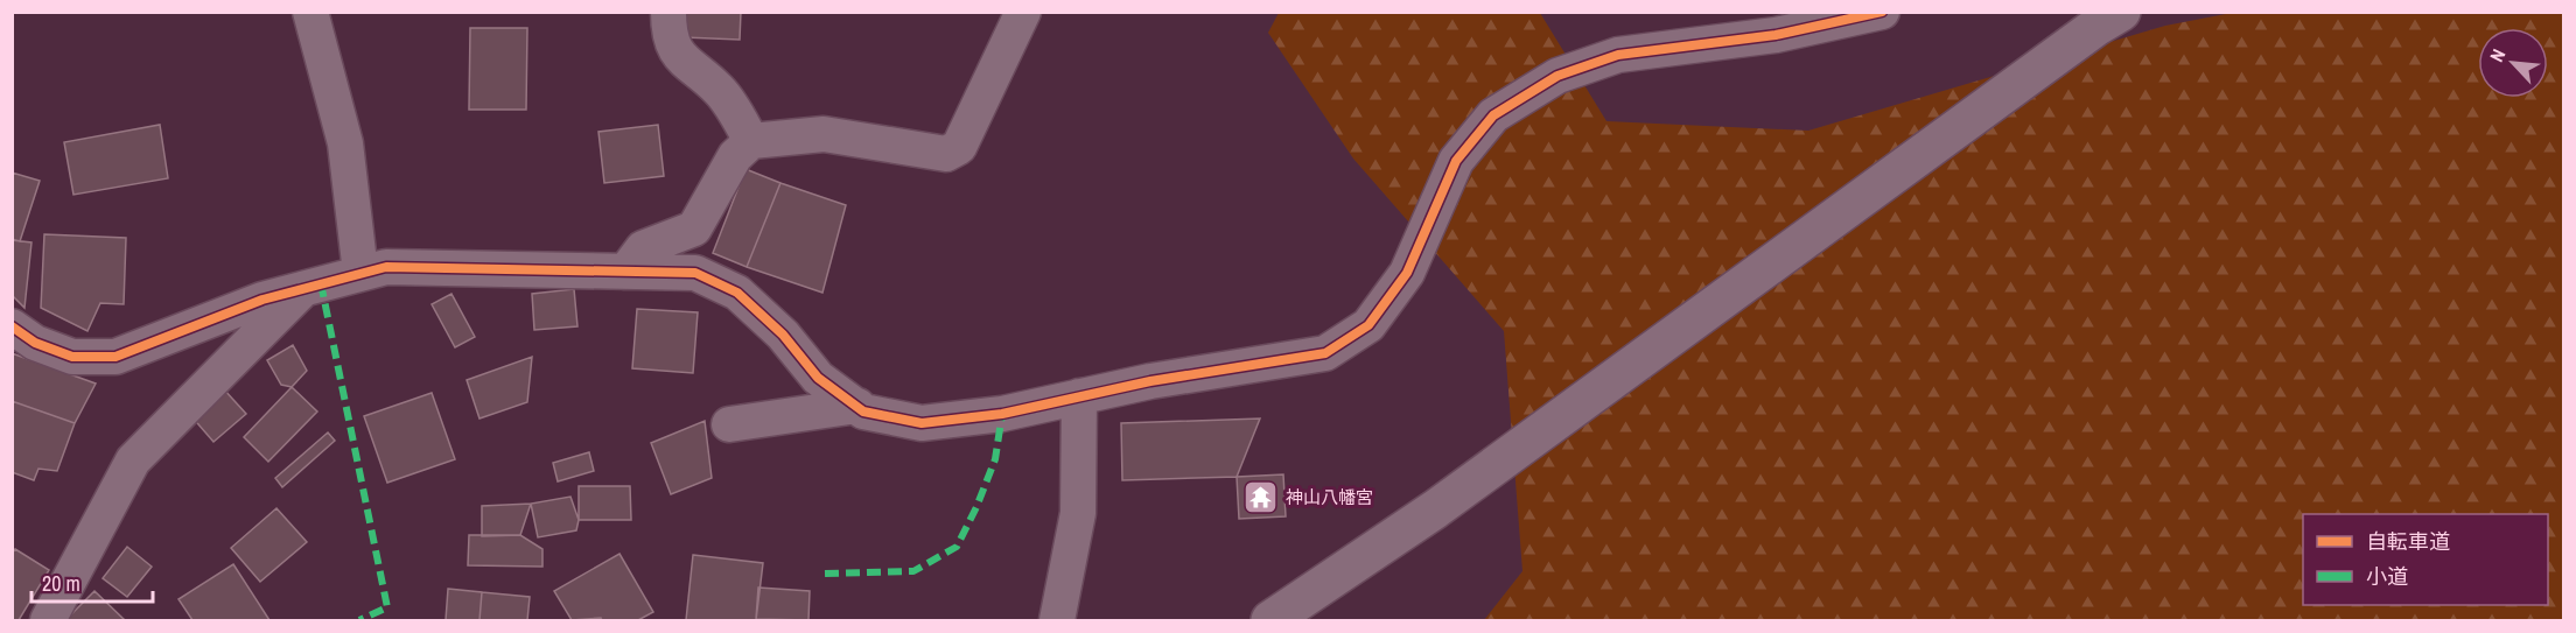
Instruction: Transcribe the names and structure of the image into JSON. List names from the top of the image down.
{
  "places": {
    "temple": ["神山八幡宮"]
  },
  "legend": ["自転車道", "小道"],
  "scale_bar": "20 m",
  "north": "top left"
}
